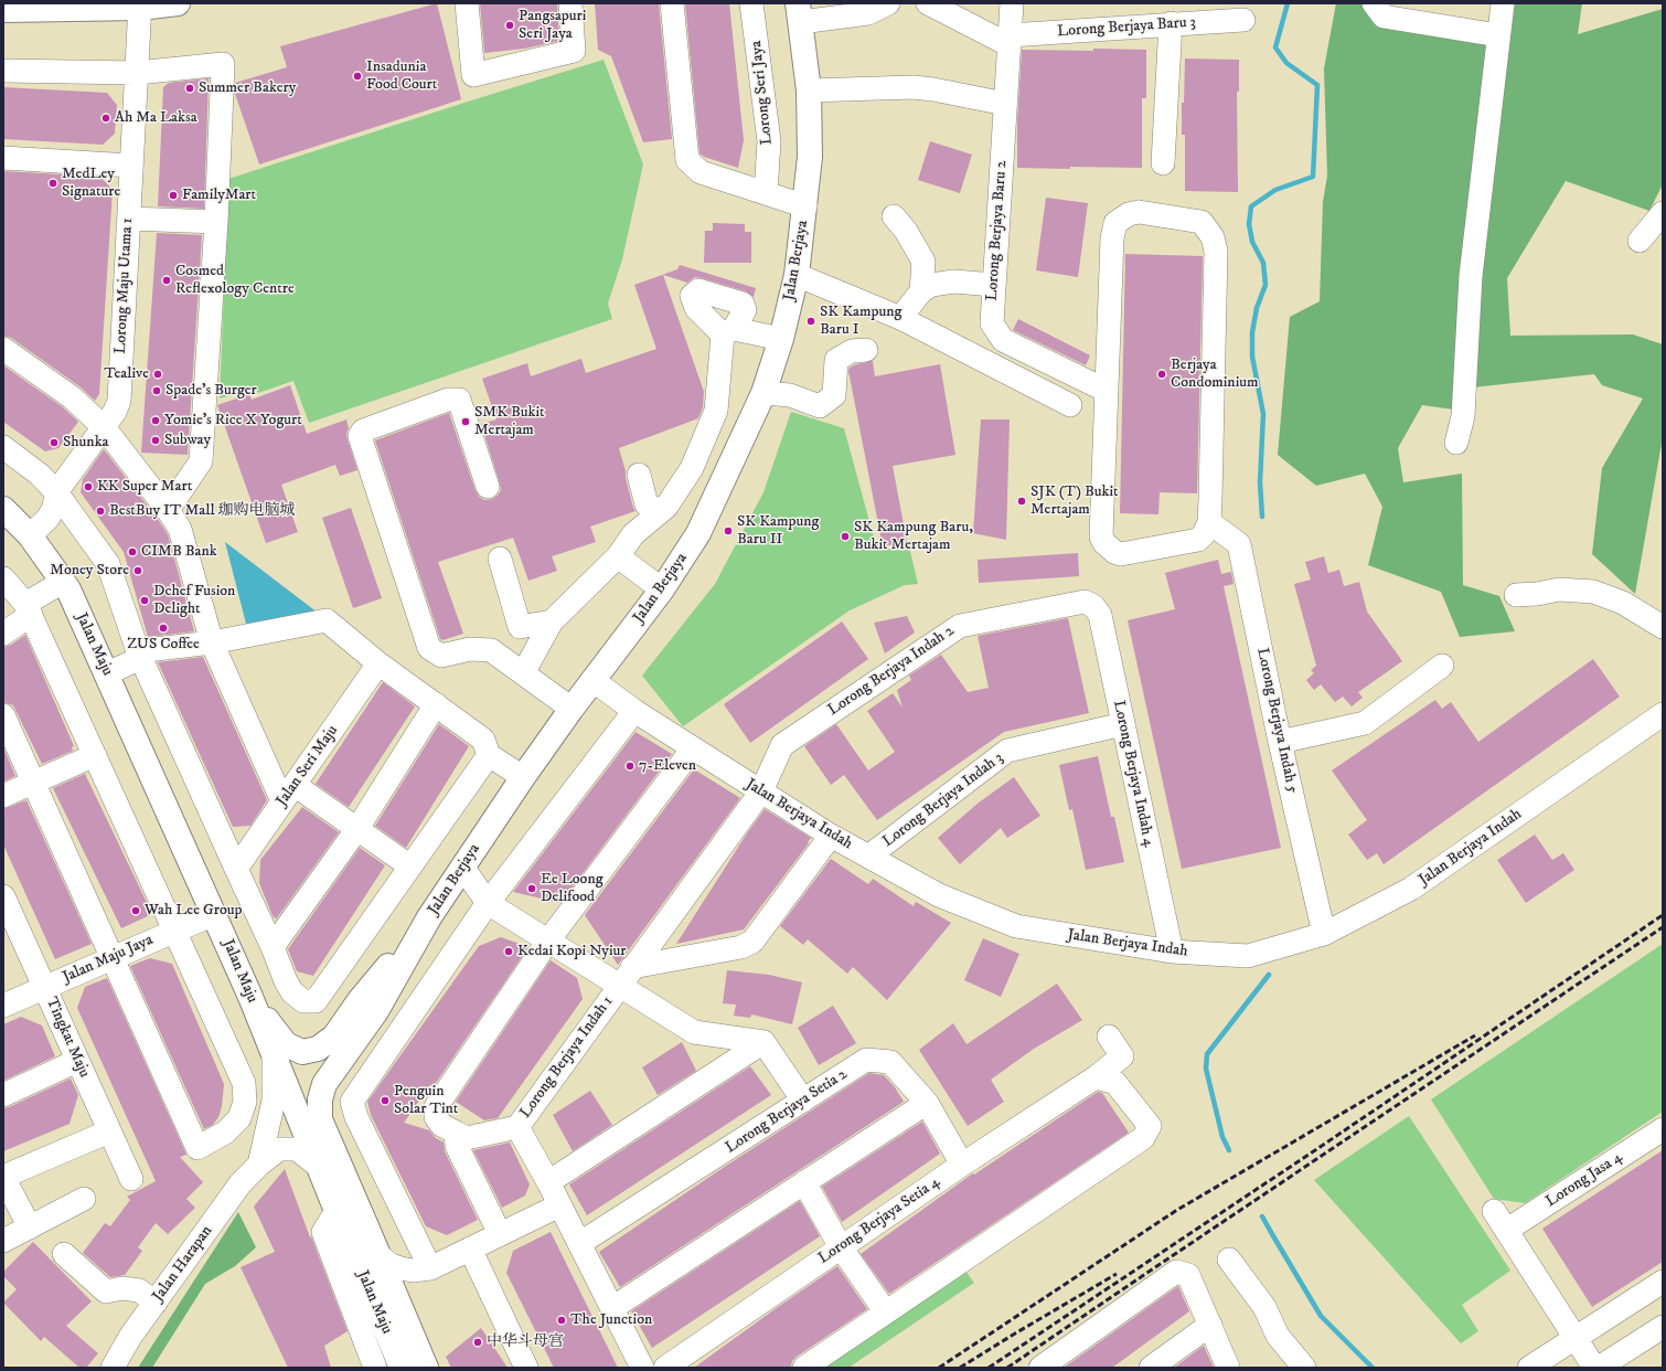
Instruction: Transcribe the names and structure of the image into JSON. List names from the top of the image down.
{
  "streets": {
    "main road": ["Jalan Berjaya", "Jalan Maju"],
    "street": [
      "Lorong Berjaya Baru 3",
      "Lorong Seri Jaya",
      "Lorong Berjaya Baru 2",
      "Lorong Maju Utama 1",
      "Lorong Berjaya Indah 2",
      "Lorong Berjaya Indah 5",
      "Jalan Seri Maju",
      "Lorong Berjaya Indah 4",
      "Lorong Berjaya Indah 3",
      "Jalan Berjaya Indah",
      "Jalan Maju Jaya",
      "Tingkat Maju",
      "Lorong Berjaya Indah 1",
      "Lorong Berjaya Setia 2",
      "Lorong Jasa 4",
      "Lorong Berjaya Setia 4",
      "Jalan Harapan"
    ]
  },
  "crossings": [
    ["Lorong Berjaya Baru 3", "Lorong Berjaya Baru 2"],
    ["Jalan Berjaya", "Jalan Maju"],
    ["Jalan Berjaya", "Jalan Berjaya Indah"],
    ["Lorong Maju Utama 1", "Jalan Maju"],
    ["Jalan Maju", "Jalan Maju Jaya"],
    ["Jalan Maju", "Jalan Harapan"],
    ["Lorong Berjaya Indah 2", "Lorong Berjaya Indah 4"],
    ["Lorong Berjaya Indah 2", "Jalan Berjaya Indah"],
    ["Lorong Berjaya Indah 2", "Lorong Berjaya Indah 1"],
    ["Lorong Berjaya Indah 5", "Jalan Berjaya Indah"],
    ["Lorong Berjaya Indah 4", "Lorong Berjaya Indah 3"],
    ["Lorong Berjaya Indah 4", "Jalan Berjaya Indah"],
    ["Lorong Berjaya Indah 3", "Jalan Berjaya Indah"],
    ["Jalan Berjaya Indah", "Lorong Berjaya Indah 1"],
    ["Jalan Maju Jaya", "Tingkat Maju"],
    ["Lorong Berjaya Indah 1", "Lorong Berjaya Setia 2"],
    ["Lorong Berjaya Setia 2", "Lorong Berjaya Setia 4"]
  ],
  "places": [
    "Pangsapuri Seri Jaya",
    "Insadunia Food Court",
    "Summer Bakery",
    "Ah Ma Laksa",
    "MedLey Signature",
    "FamilyMart",
    "Cosmed Reflexology Centre",
    "SK Kampung Baru I",
    "Tealive",
    "Berjaya Condominium",
    "Spade's Burger",
    "Yomie's Rice X Yogurt",
    "SMK Bukit Mertajam",
    "Subway",
    "Shunka",
    "KK Super Mart",
    "SJK (T) Bukit Mertajam",
    "BestBuy IT Mall 珈购电脑城",
    "SK Kampung Baru II",
    "SK Kampung Baru, Bukit Mertajam",
    "CIMB Bank",
    "Money Store",
    "Dchef Fusion Delight",
    "ZUS Coffee",
    "7-Eleven",
    "Ee Loong Delifood",
    "Wah Lee Group",
    "Kedai Kopi Nyiur",
    "Penguin Solar Tint",
    "The Junction",
    "中华斗母宫"
  ]
}
